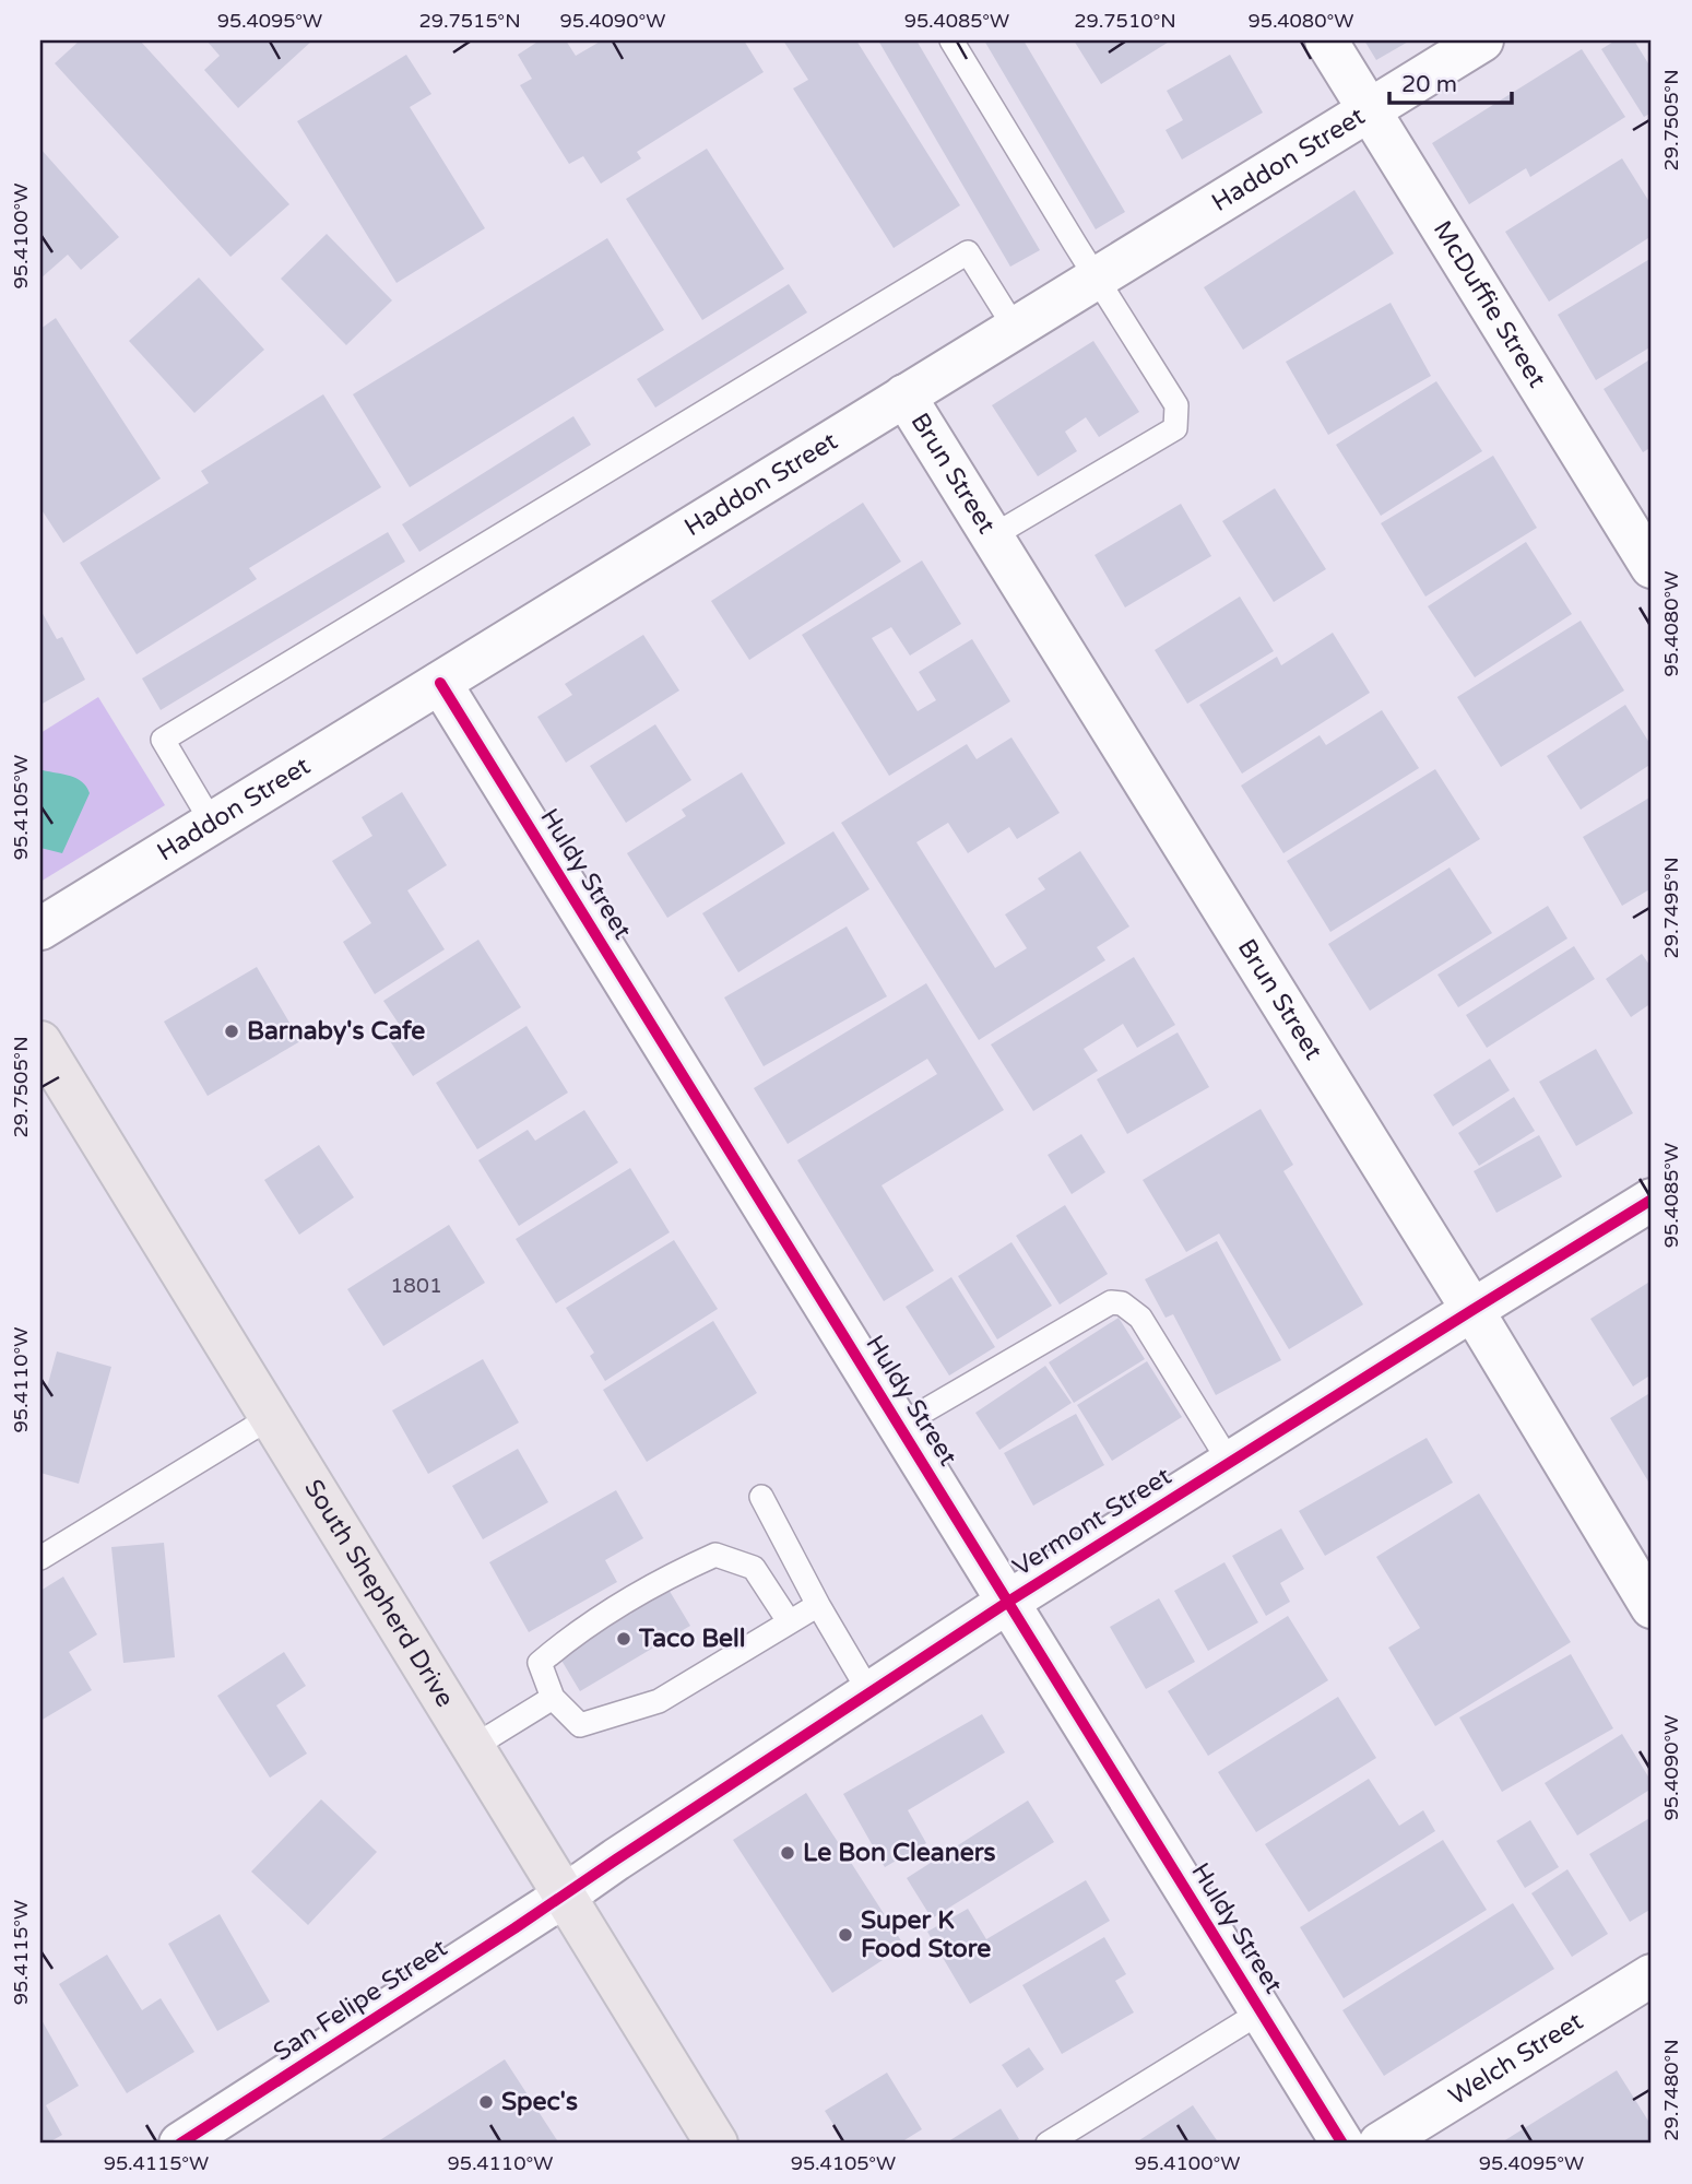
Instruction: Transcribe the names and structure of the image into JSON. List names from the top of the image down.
{
  "streets": {
    "main road": ["South Shepherd Drive"],
    "street": [
      "Haddon Street",
      "McDuffie Street",
      "Brun Street",
      "Huldy Street",
      "Vermont Street",
      "San Felipe Street",
      "Welch Street"
    ]
  },
  "crossings": [
    ["Haddon Street", "McDuffie Street"],
    ["Haddon Street", "Brun Street"],
    ["Haddon Street", "Huldy Street"],
    ["Brun Street", "Vermont Street"],
    ["Huldy Street", "Vermont Street"],
    ["Vermont Street", "South Shepherd Drive"],
    ["Vermont Street", "San Felipe Street"],
    ["South Shepherd Drive", "San Felipe Street"]
  ],
  "places": [
    "Barnaby's Cafe",
    "Taco Bell",
    "Le Bon Cleaners",
    "Super K Food Store",
    "Spec's"
  ],
  "house_numbers": ["1801"],
  "scale_bar": "20 m",
  "coordinates": [
    "95.4095°W",
    "29.7515°N",
    "95.4090°W",
    "95.4085°W",
    "29.7510°N",
    "95.4080°W",
    "29.7505°N",
    "95.4100°W",
    "95.4105°W",
    "29.7495°N",
    "95.4110°W",
    "95.4115°W",
    "29.7480°N"
  ]
}
